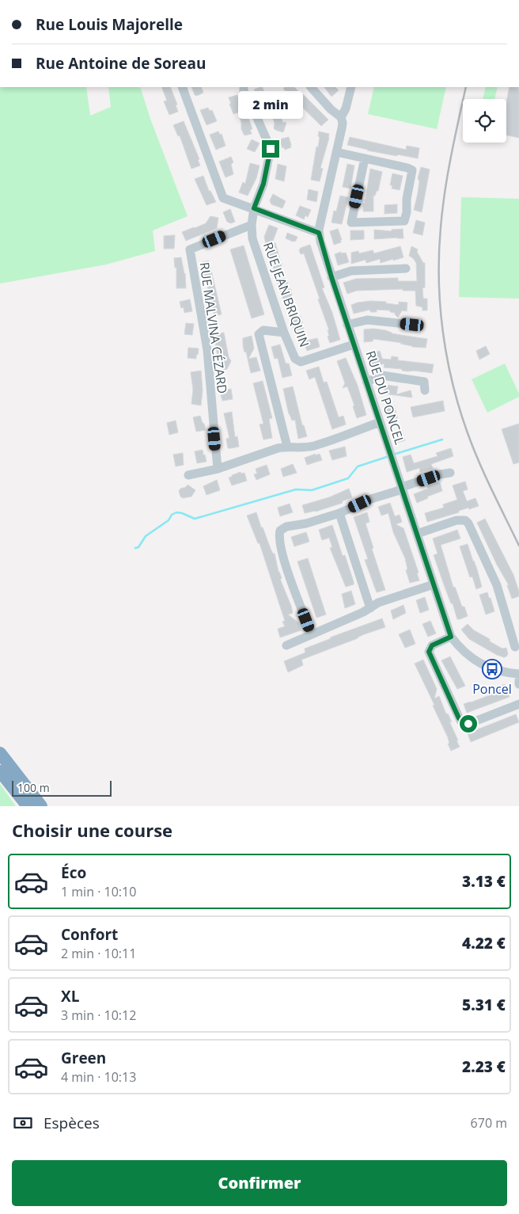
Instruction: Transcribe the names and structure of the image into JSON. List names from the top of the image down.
{
  "streets": {
    "street": ["RUE JEAN BRIQUIN", "RUE MALVINA CÉZARD", "RUE DU PONCEL"]
  },
  "crossings": [
    ["RUE JEAN BRIQUIN", "RUE MALVINA CÉZARD"],
    ["RUE JEAN BRIQUIN", "RUE DU PONCEL"]
  ],
  "places": {
    "bus stop": ["Poncel"]
  },
  "scale_bar": "100 m",
  "page": {
    "banner": ["Rue Louis Majorelle", "Rue Antoine de Soreau"],
    "bubble": "2 min",
    "scale": "100 m",
    "heading": "Choisir une course",
    "list": [
      {
        "name": "Éco",
        "note": "1 min · 10:10",
        "value": "3.13 €"
      },
      {
        "name": "Confort",
        "note": "2 min · 10:11",
        "value": "4.22 €"
      },
      {
        "name": "XL",
        "note": "3 min · 10:12",
        "value": "5.31 €"
      },
      {
        "name": "Green",
        "note": "4 min · 10:13",
        "value": "2.23 €"
      }
    ],
    "pay": ["Espèces", "670 m"],
    "buttons": "Confirmer"
  }
}
